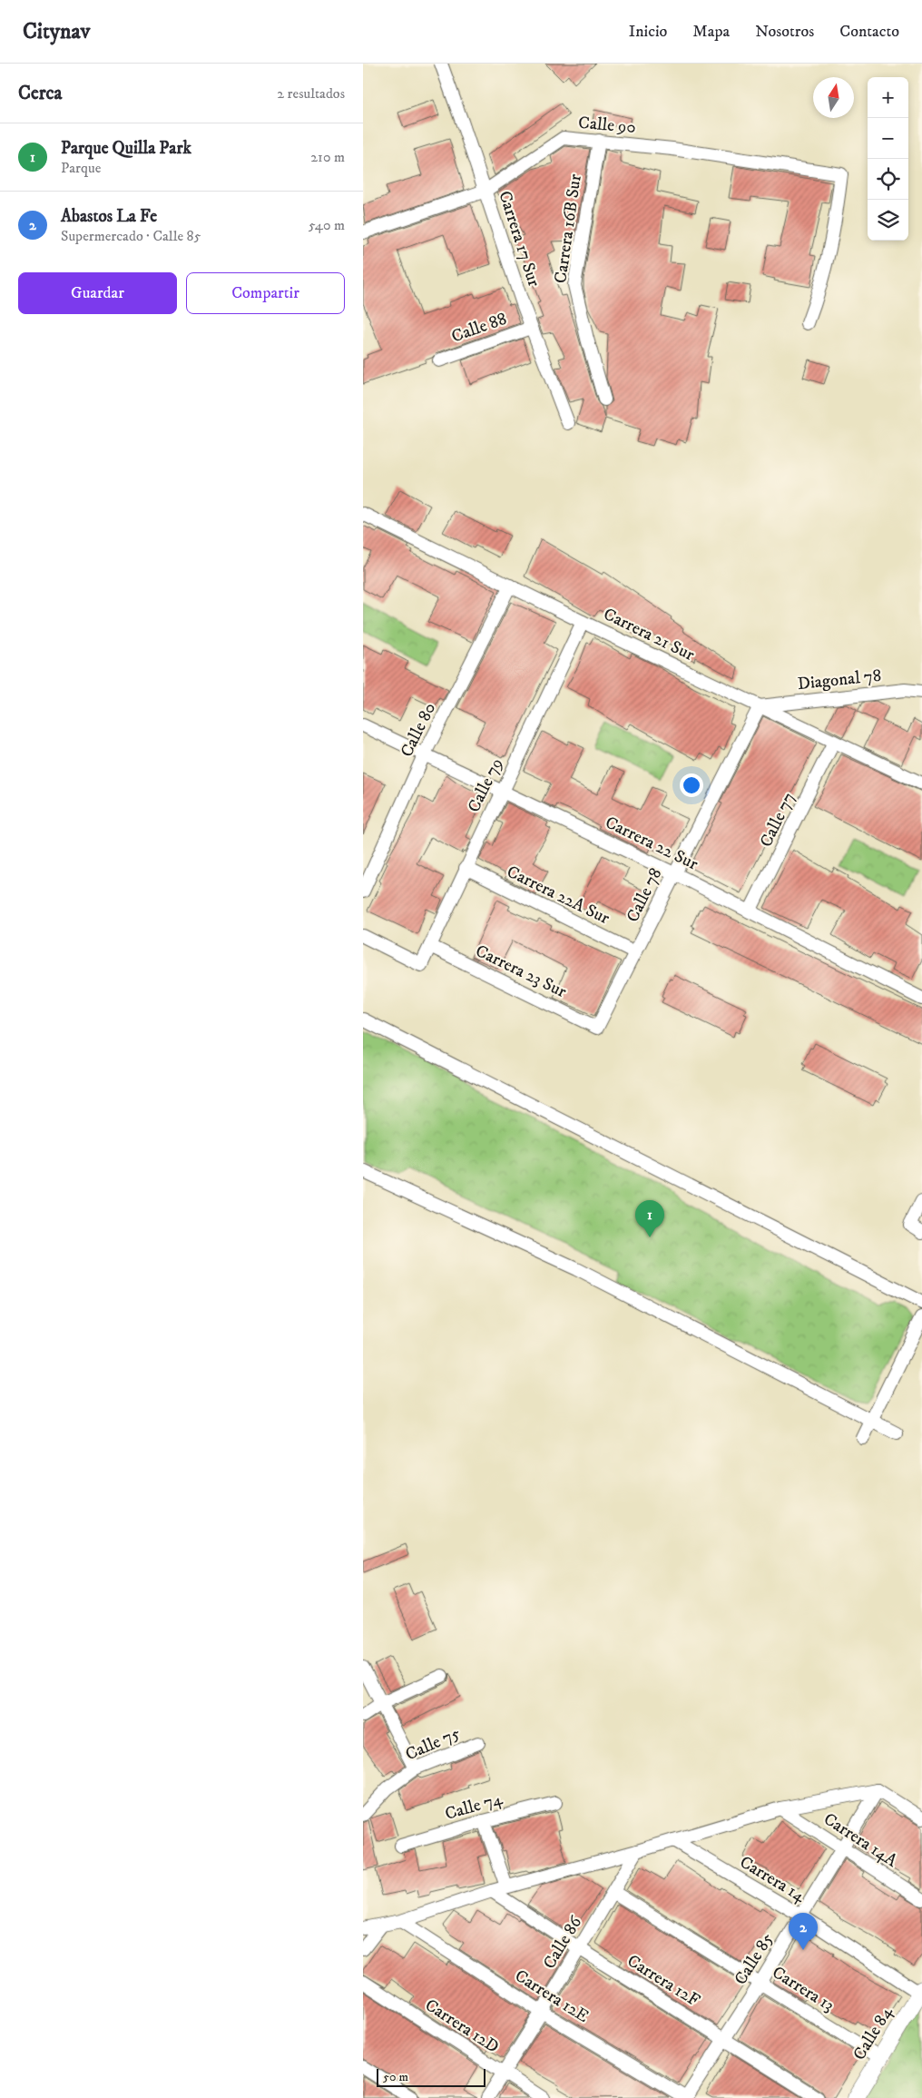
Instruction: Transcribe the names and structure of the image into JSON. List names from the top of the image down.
{
  "streets": {
    "street": [
      "Calle 90",
      "Carrera 16B Sur",
      "Carrera 17 Sur",
      "Calle 88",
      "Carrera 21 Sur",
      "Diagonal 78",
      "Calle 80",
      "Calle 79",
      "Calle 77",
      "Carrera 22 Sur",
      "Carrera 22A Sur",
      "Calle 78",
      "Carrera 23 Sur",
      "Calle 75",
      "Calle 74",
      "Carrera 14A",
      "Carrera 14",
      "Calle 86",
      "Calle 85",
      "Carrera 12F",
      "Carrera 13",
      "Carrera 12E",
      "Carrera 12D",
      "Calle 84"
    ]
  },
  "crossings": [
    ["Calle 90", "Carrera 16B Sur"],
    ["Calle 90", "Carrera 17 Sur"],
    ["Carrera 17 Sur", "Calle 88"],
    ["Carrera 21 Sur", "Diagonal 78"],
    ["Carrera 21 Sur", "Calle 80"],
    ["Carrera 21 Sur", "Calle 79"],
    ["Carrera 21 Sur", "Calle 77"],
    ["Carrera 21 Sur", "Calle 78"],
    ["Diagonal 78", "Calle 78"],
    ["Calle 80", "Carrera 22 Sur"],
    ["Calle 79", "Carrera 22 Sur"],
    ["Calle 79", "Carrera 22A Sur"],
    ["Calle 79", "Carrera 23 Sur"],
    ["Calle 77", "Carrera 22 Sur"],
    ["Carrera 22 Sur", "Calle 78"],
    ["Carrera 22A Sur", "Calle 78"],
    ["Calle 78", "Carrera 23 Sur"],
    ["Carrera 14A", "Calle 85"],
    ["Carrera 14", "Calle 85"],
    ["Carrera 14", "Calle 84"],
    ["Calle 86", "Carrera 12F"],
    ["Calle 86", "Carrera 13"],
    ["Calle 86", "Carrera 12E"],
    ["Calle 86", "Carrera 12D"],
    ["Calle 85", "Carrera 12F"],
    ["Calle 85", "Carrera 13"],
    ["Calle 85", "Carrera 12E"],
    ["Carrera 13", "Calle 84"]
  ],
  "scale_bar": "50 m",
  "north": "top",
  "page": {
    "header": "Citynav",
    "nav": [
      "Inicio",
      "Mapa",
      "Nosotros",
      "Contacto"
    ],
    "heading": ["Cerca", "2 resultados"],
    "map_buttons": ["+", "−"],
    "list": [
      {
        "mark": "1",
        "name": "Parque Quilla Park",
        "note": "Parque",
        "value": "210 m"
      },
      {
        "mark": "2",
        "name": "Abastos La Fe",
        "note": "Supermercado · Calle 85",
        "value": "540 m"
      }
    ],
    "buttons": ["Guardar", "Compartir"],
    "pins": ["1", "2"],
    "scale": "50 m"
  }
}
